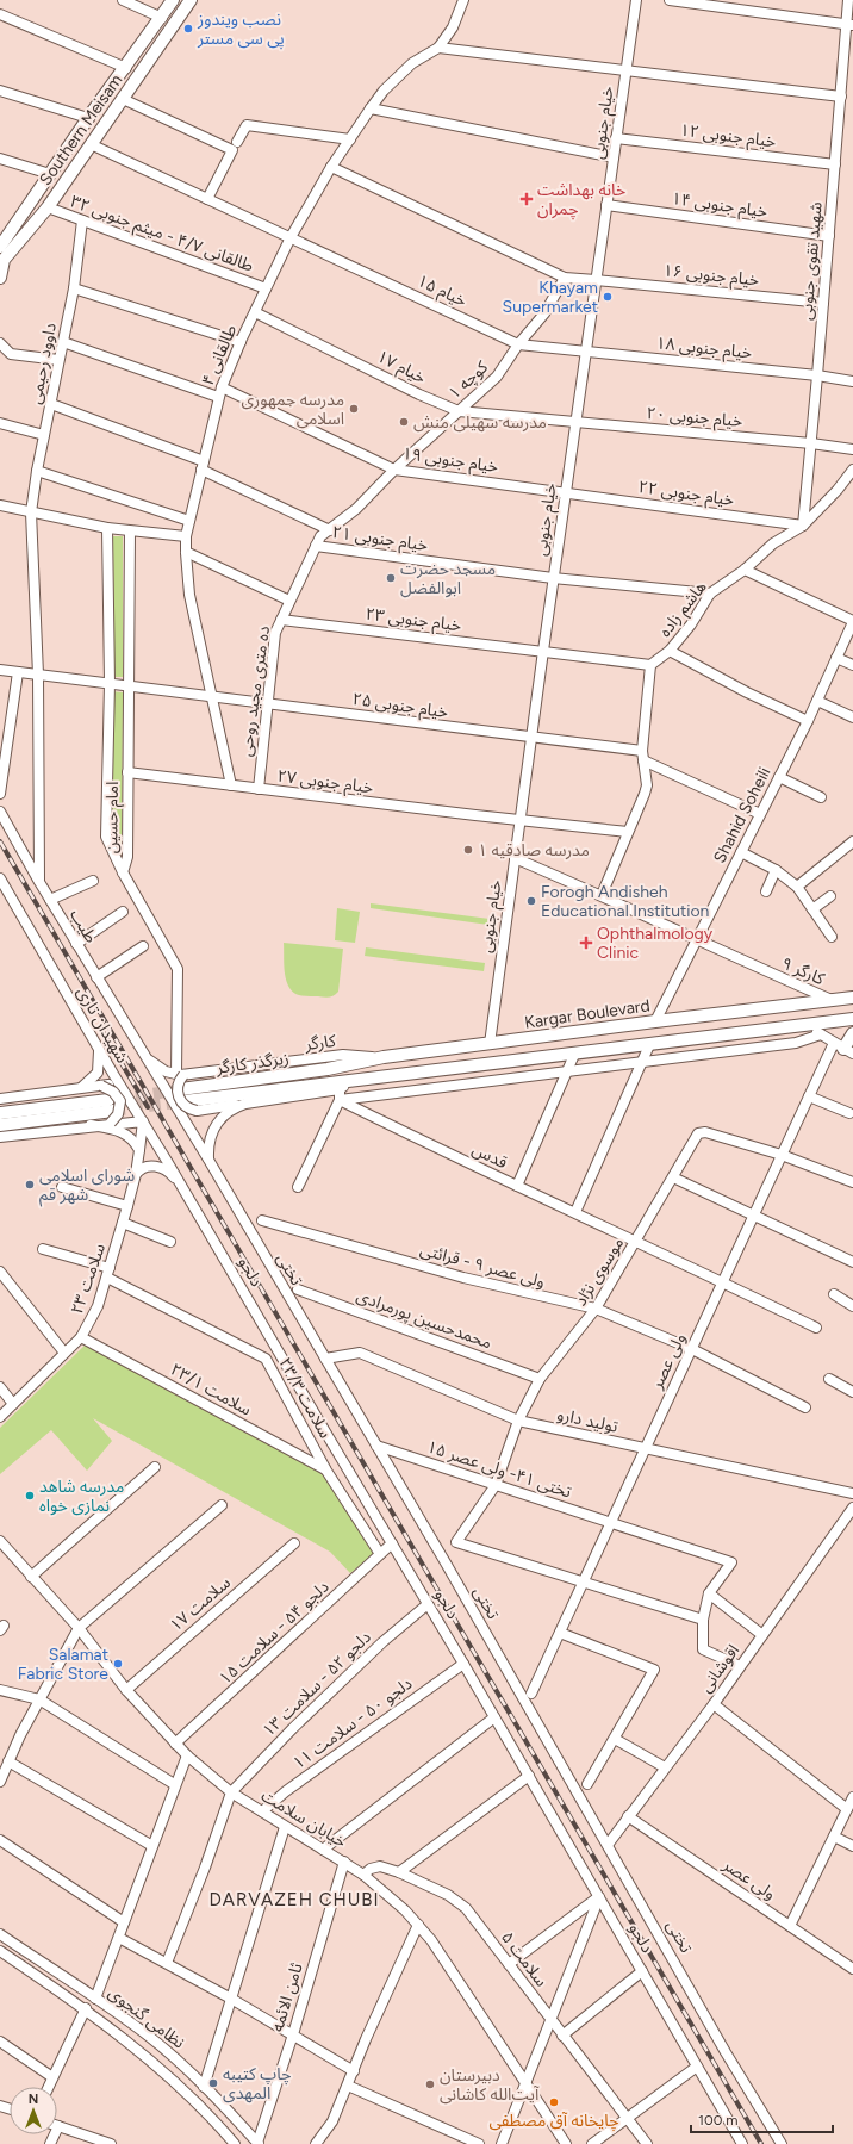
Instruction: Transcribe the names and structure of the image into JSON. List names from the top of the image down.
{
  "streets": {
    "main road": ["Southern Meisam", "Kargar Boulevard", "زیرگذر کارگر"],
    "street": [
      "خیام جنوبی",
      "خیام جنوبی ۱۲",
      "خیام جنوبی ۱۴",
      "طالقانی ۴/۷ - میثم جنوبی ۳۲",
      "شهید تقوی جنوبی",
      "خیام جنوبی ۱۶",
      "خیام ۱۵",
      "خیام جنوبی ۱۸",
      "طالقانی ۴",
      "داوود رحیمی",
      "خیام ۱۷",
      "کوچه ۱",
      "خیام جنوبی ۲۰",
      "خیام جنوبی ۱۹",
      "خیام جنوبی ۲۲",
      "خیام جنوبی ۲۱",
      "هاشم زاده",
      "خیام جنوبی ۲۳",
      "ده متری مجید روحی",
      "خیام جنوبی ۲۵",
      "خیام جنوبی ۲۷",
      "Shahid Soheili",
      "امام حسین",
      "طیب",
      "کارگر ۹",
      "شهیدان تاری",
      "کارگر",
      "قدس",
      "ولی عصر ۹ - قرائتی",
      "تختی",
      "دلجو",
      "موسوی نژاد",
      "سلامت ۲۳",
      "محمدحسین پورمرادی",
      "ولی عصر",
      "سلامت ۲۳/۱",
      "سلامت ۲۳/۳",
      "تولید دارو",
      "تختی ۴۱- ولی عصر ۱۵",
      "سلامت ۱۷",
      "دلجو ۵۴ - سلامت ۱۵",
      "اقوشانی",
      "دلجو ۵۲ - سلامت ۱۳",
      "دلجو ۵۰ - سلامت ۱۱",
      "خیابان سلامت",
      "سلامت ۵",
      "ثامن الائمه",
      "نظامی گنجوی"
    ]
  },
  "crossings": [
    ["خیام جنوبی", "خیام جنوبی ۱۲"],
    ["خیام جنوبی", "خیام جنوبی ۱۴"],
    ["خیام جنوبی", "خیام جنوبی ۱۶"],
    ["خیام جنوبی", "خیام ۱۵"],
    ["خیام جنوبی", "خیام جنوبی ۱۸"],
    ["خیام جنوبی", "خیام ۱۷"],
    ["خیام جنوبی", "خیام جنوبی ۲۰"],
    ["خیام جنوبی", "خیام جنوبی ۱۹"],
    ["خیام جنوبی", "خیام جنوبی ۲۲"],
    ["خیام جنوبی", "خیام جنوبی ۲۱"],
    ["خیام جنوبی", "خیام جنوبی ۲۳"],
    ["خیام جنوبی", "خیام جنوبی ۲۵"],
    ["خیام جنوبی", "خیام جنوبی ۲۷"],
    ["خیام جنوبی", "کارگر ۹"],
    ["خیام جنوبی", "Kargar Boulevard"],
    ["Southern Meisam", "طالقانی ۴/۷ - میثم جنوبی ۳۲"],
    ["Southern Meisam", "خیام ۱۵"],
    ["خیام جنوبی ۱۲", "شهید تقوی جنوبی"],
    ["خیام جنوبی ۱۴", "شهید تقوی جنوبی"],
    ["طالقانی ۴/۷ - میثم جنوبی ۳۲", "طالقانی ۴"],
    ["طالقانی ۴/۷ - میثم جنوبی ۳۲", "داوود رحیمی"],
    ["شهید تقوی جنوبی", "خیام جنوبی ۱۶"],
    ["شهید تقوی جنوبی", "خیام جنوبی ۱۸"],
    ["شهید تقوی جنوبی", "خیام جنوبی ۲۰"],
    ["شهید تقوی جنوبی", "خیام جنوبی ۲۲"],
    ["شهید تقوی جنوبی", "هاشم زاده"],
    ["خیام جنوبی ۱۶", "کوچه ۱"],
    ["خیام ۱۵", "خیام جنوبی ۱۸"],
    ["خیام ۱۵", "طالقانی ۴"],
    ["خیام ۱۵", "کوچه ۱"],
    ["طالقانی ۴", "خیام ۱۷"],
    ["طالقانی ۴", "خیام جنوبی ۱۹"],
    ["طالقانی ۴", "خیام جنوبی ۲۵"],
    ["طالقانی ۴", "خیام جنوبی ۲۷"],
    ["داوود رحیمی", "خیام جنوبی ۱۹"],
    ["داوود رحیمی", "خیام جنوبی ۲۵"],
    ["داوود رحیمی", "طیب"],
    ["خیام ۱۷", "کوچه ۱"],
    ["خیام ۱۷", "خیام جنوبی ۲۰"],
    ["کوچه ۱", "خیام جنوبی ۱۹"],
    ["کوچه ۱", "ده متری مجید روحی"],
    ["خیام جنوبی ۱۹", "خیام جنوبی ۲۲"],
    ["خیام جنوبی ۱۹", "ده متری مجید روحی"],
    ["خیام جنوبی ۲۲", "هاشم زاده"],
    ["خیام جنوبی ۲۱", "هاشم زاده"],
    ["خیام جنوبی ۲۱", "ده متری مجید روحی"],
    ["هاشم زاده", "خیام جنوبی ۲۳"],
    ["خیام جنوبی ۲۳", "ده متری مجید روحی"],
    ["ده متری مجید روحی", "خیام جنوبی ۲۵"],
    ["ده متری مجید روحی", "خیام جنوبی ۲۷"],
    ["خیام جنوبی ۲۵", "Shahid Soheili"],
    ["خیام جنوبی ۲۵", "امام حسین"],
    ["خیام جنوبی ۲۷", "امام حسین"],
    ["Shahid Soheili", "کارگر ۹"],
    ["Shahid Soheili", "Kargar Boulevard"],
    ["طیب", "تختی"],
    ["کارگر ۹", "Kargar Boulevard"],
    ["Kargar Boulevard", "کارگر"],
    ["Kargar Boulevard", "زیرگذر کارگر"],
    ["شهیدان تاری", "دلجو"],
    ["قدس", "موسوی نژاد"],
    ["قدس", "ولی عصر"],
    ["ولی عصر ۹ - قرائتی", "موسوی نژاد"],
    ["ولی عصر ۹ - قرائتی", "ولی عصر"],
    ["تختی", "تولید دارو"],
    ["تختی", "تختی ۴۱- ولی عصر ۱۵"],
    ["تختی", "اقوشانی"],
    ["دلجو", "سلامت ۲۳"],
    ["دلجو", "دلجو ۵۴ - سلامت ۱۵"],
    ["دلجو", "دلجو ۵۲ - سلامت ۱۳"],
    ["دلجو", "دلجو ۵۰ - سلامت ۱۱"],
    ["موسوی نژاد", "محمدحسین پورمرادی"],
    ["موسوی نژاد", "ولی عصر"],
    ["موسوی نژاد", "تولید دارو"],
    ["موسوی نژاد", "تختی ۴۱- ولی عصر ۱۵"],
    ["سلامت ۲۳", "سلامت ۲۳/۱"],
    ["سلامت ۲۳", "سلامت ۲۳/۳"],
    ["ولی عصر", "تولید دارو"],
    ["ولی عصر", "تختی ۴۱- ولی عصر ۱۵"],
    ["ولی عصر", "اقوشانی"],
    ["سلامت ۲۳/۱", "سلامت ۲۳/۳"],
    ["سلامت ۲۳/۳", "دلجو ۵۴ - سلامت ۱۵"],
    ["سلامت ۱۷", "خیابان سلامت"],
    ["دلجو ۵۴ - سلامت ۱۵", "خیابان سلامت"],
    ["دلجو ۵۲ - سلامت ۱۳", "خیابان سلامت"],
    ["دلجو ۵۰ - سلامت ۱۱", "خیابان سلامت"],
    ["خیابان سلامت", "سلامت ۵"],
    ["خیابان سلامت", "ثامن الائمه"],
    ["ثامن الائمه", "نظامی گنجوی"]
  ],
  "districts": ["DARVAZEH CHUBI"],
  "places": {
    "other": [
      "نصب ویندوز پی سی مستر",
      "Khayam Supermarket",
      "مدرسه جمهوری اسلامی",
      "مدرسه سهیلی منش",
      "مسجد حضرت ابوالفضل",
      "مدرسه صادقیه ۱",
      "Forogh Andisheh Educational Institution",
      "شورای اسلامی شهر قم",
      "مدرسه شاهد نمازی خواه",
      "Salamat Fabric Store",
      "چاپ‌ کتیبه المهدی",
      "دبیرستان آیت‌الله کاشانی",
      "چایخانه آق مصطفی"
    ],
    "health": ["خانه بهداشت چمران", "Ophthalmology Clinic"]
  },
  "scale_bar": "100 m",
  "north": "top"
}
